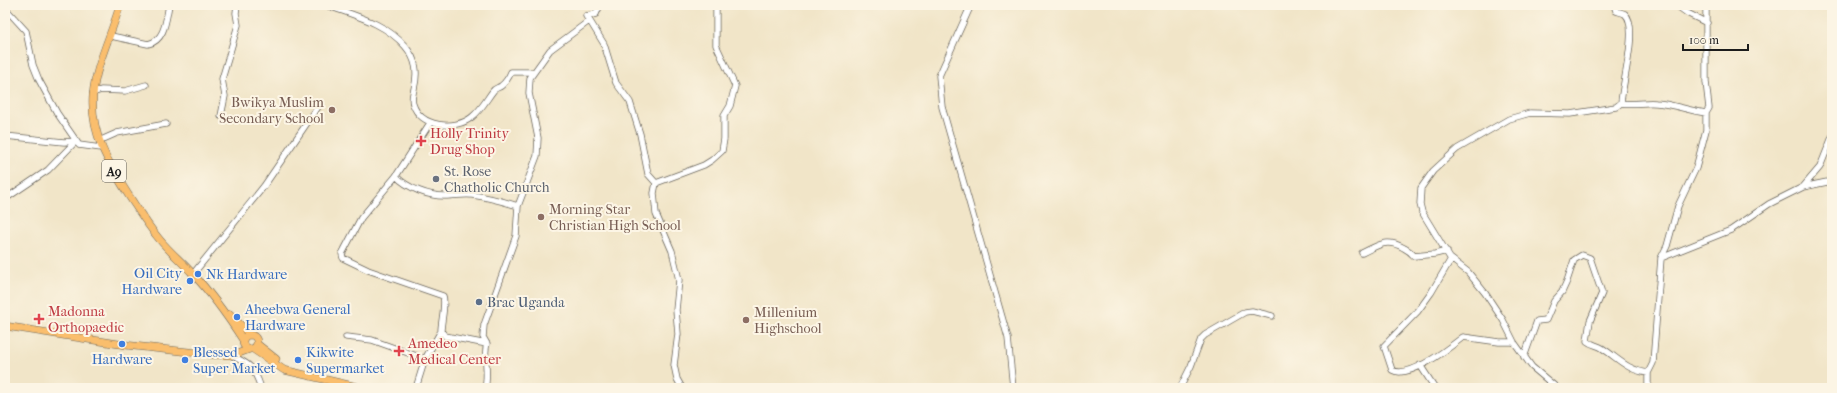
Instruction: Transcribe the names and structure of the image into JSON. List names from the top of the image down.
{
  "streets": {
    "main road": ["A9"]
  },
  "places": {
    "other": [
      "Bwikya Muslim Secondary School",
      "St. Rose Chatholic Church",
      "Morning Star Christian High School",
      "Nk Hardware",
      "Oil City Hardware",
      "Brac Uganda",
      "Aheebwa General Hardware",
      "Millenium Highschool",
      "Hardware",
      "Blessed Super Market",
      "Kikwite Supermarket"
    ],
    "health": ["Holly Trinity Drug Shop", "Madonna Orthopaedic", "Amedeo Medical Center"]
  },
  "scale_bar": "100 m"
}
